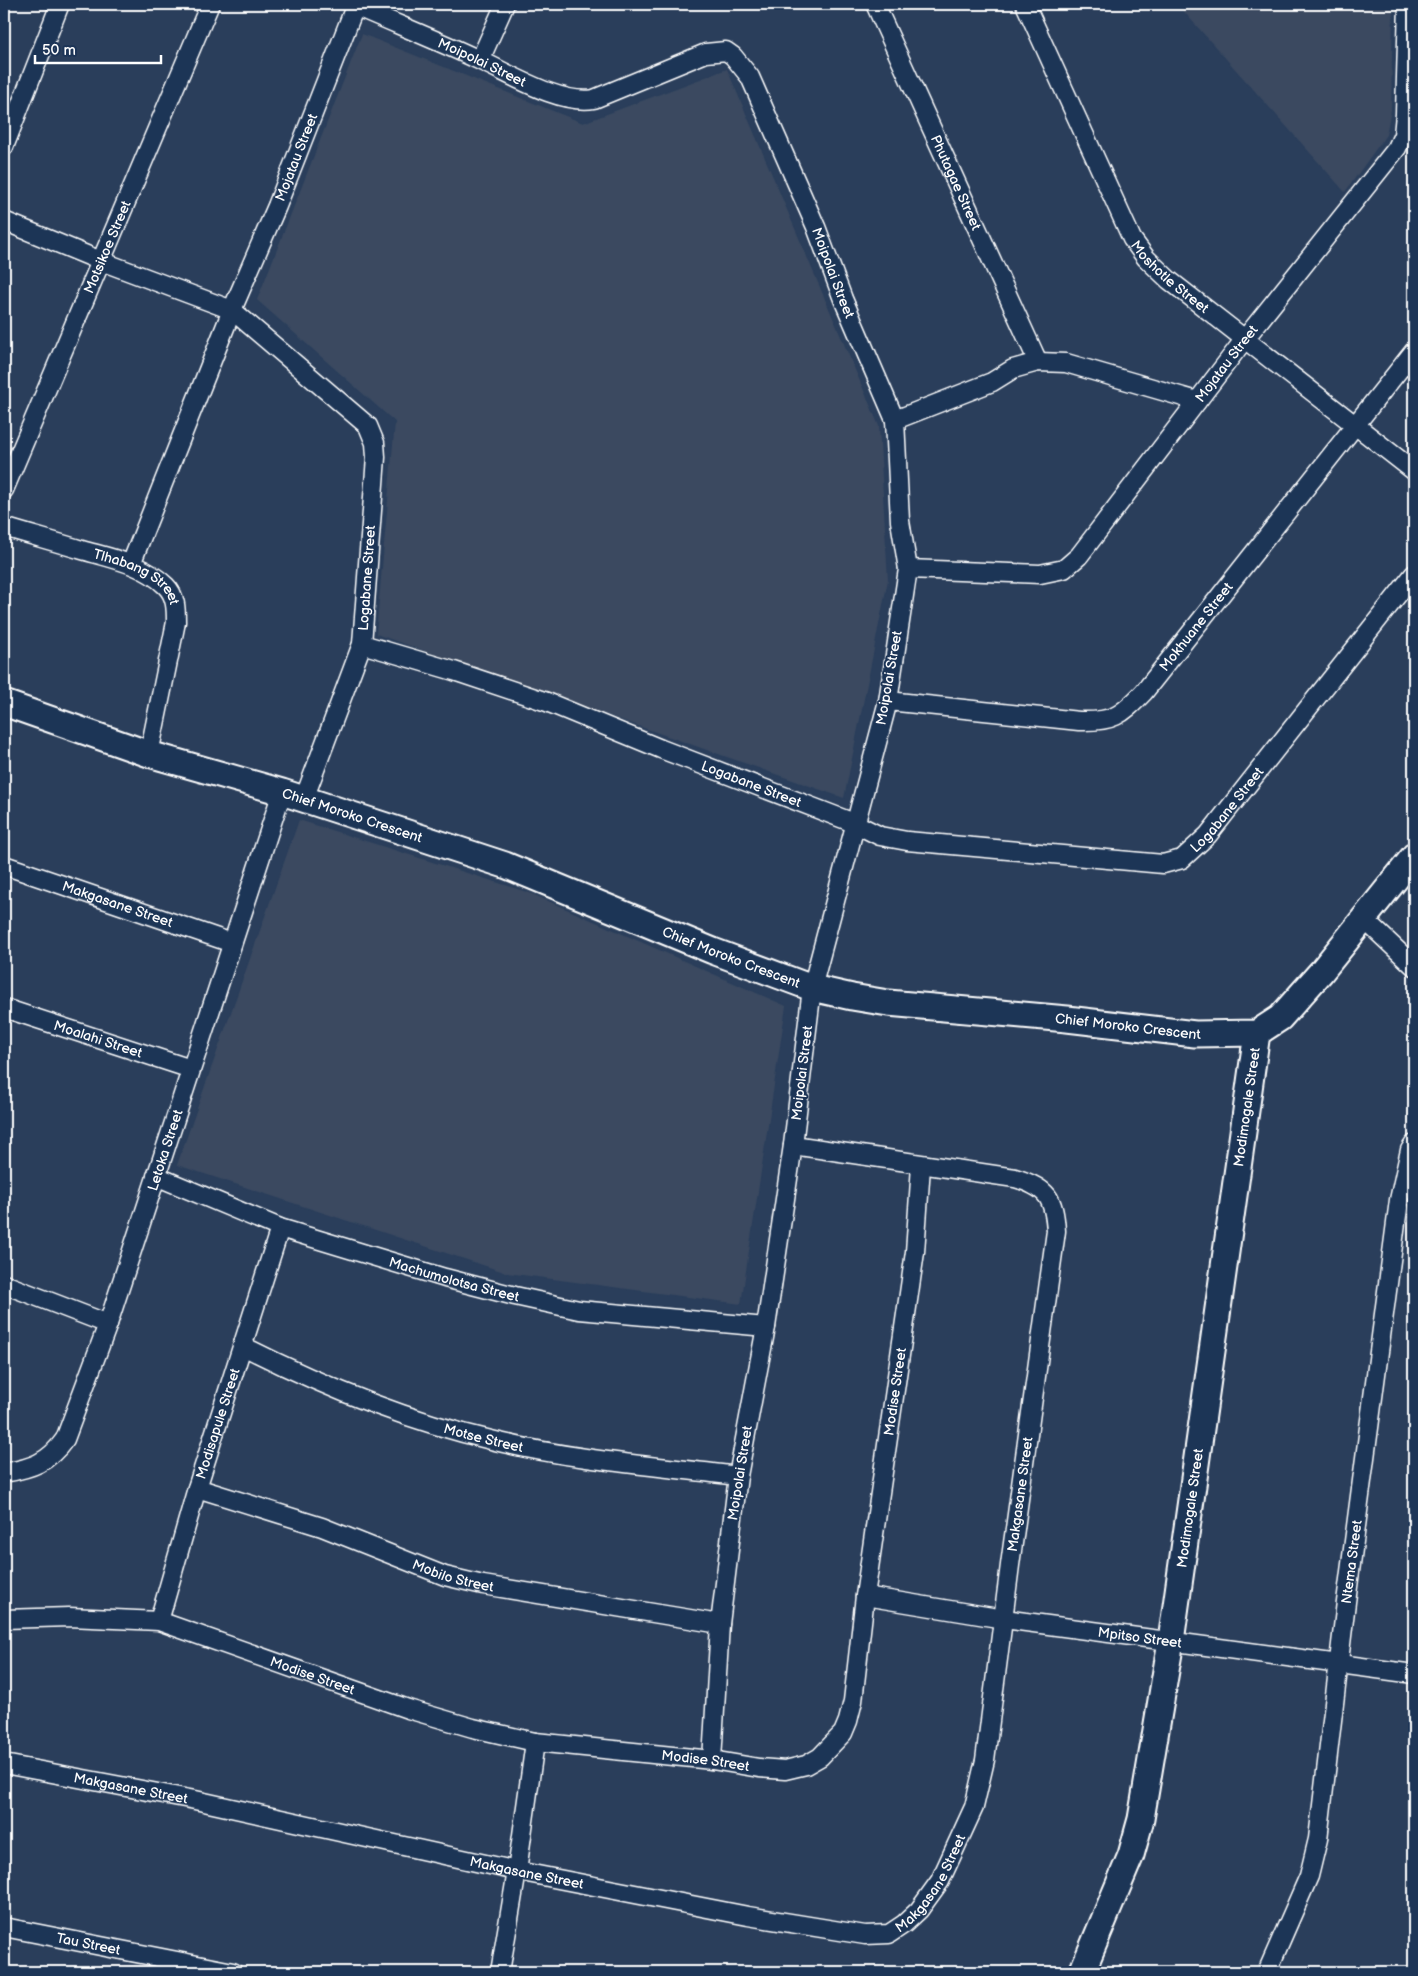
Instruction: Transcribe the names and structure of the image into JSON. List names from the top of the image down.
{
  "streets": {
    "street": [
      "Moipolai Street",
      "Mojatau Street",
      "Phutagae Street",
      "Motsikoe Street",
      "Moshotle Street",
      "Logabane Street",
      "Tlhabang Street",
      "Mokhuane Street",
      "Chief Moroko Crescent",
      "Makgasane Street",
      "Moalahi Street",
      "Modimogale Street",
      "Letoka Street",
      "Machumolotsa Street",
      "Modise Street",
      "Modisapule Street",
      "Motse Street",
      "Ntema Street",
      "Mobilo Street",
      "Mpitso Street",
      "Tau Street"
    ]
  },
  "crossings": [
    ["Moipolai Street", "Mojatau Street"],
    ["Moipolai Street", "Logabane Street"],
    ["Moipolai Street", "Mokhuane Street"],
    ["Moipolai Street", "Chief Moroko Crescent"],
    ["Moipolai Street", "Makgasane Street"],
    ["Moipolai Street", "Machumolotsa Street"],
    ["Moipolai Street", "Modise Street"],
    ["Moipolai Street", "Motse Street"],
    ["Moipolai Street", "Mobilo Street"],
    ["Mojatau Street", "Moshotle Street"],
    ["Mojatau Street", "Logabane Street"],
    ["Mojatau Street", "Tlhabang Street"],
    ["Moshotle Street", "Mokhuane Street"],
    ["Logabane Street", "Letoka Street"],
    ["Tlhabang Street", "Chief Moroko Crescent"],
    ["Chief Moroko Crescent", "Modimogale Street"],
    ["Chief Moroko Crescent", "Letoka Street"],
    ["Makgasane Street", "Letoka Street"],
    ["Makgasane Street", "Modise Street"],
    ["Makgasane Street", "Mpitso Street"],
    ["Moalahi Street", "Letoka Street"],
    ["Modimogale Street", "Mpitso Street"],
    ["Letoka Street", "Machumolotsa Street"],
    ["Machumolotsa Street", "Modisapule Street"],
    ["Modise Street", "Modisapule Street"],
    ["Modise Street", "Mpitso Street"],
    ["Modisapule Street", "Motse Street"],
    ["Modisapule Street", "Mobilo Street"],
    ["Ntema Street", "Mpitso Street"]
  ],
  "scale_bar": "50 m"
}
